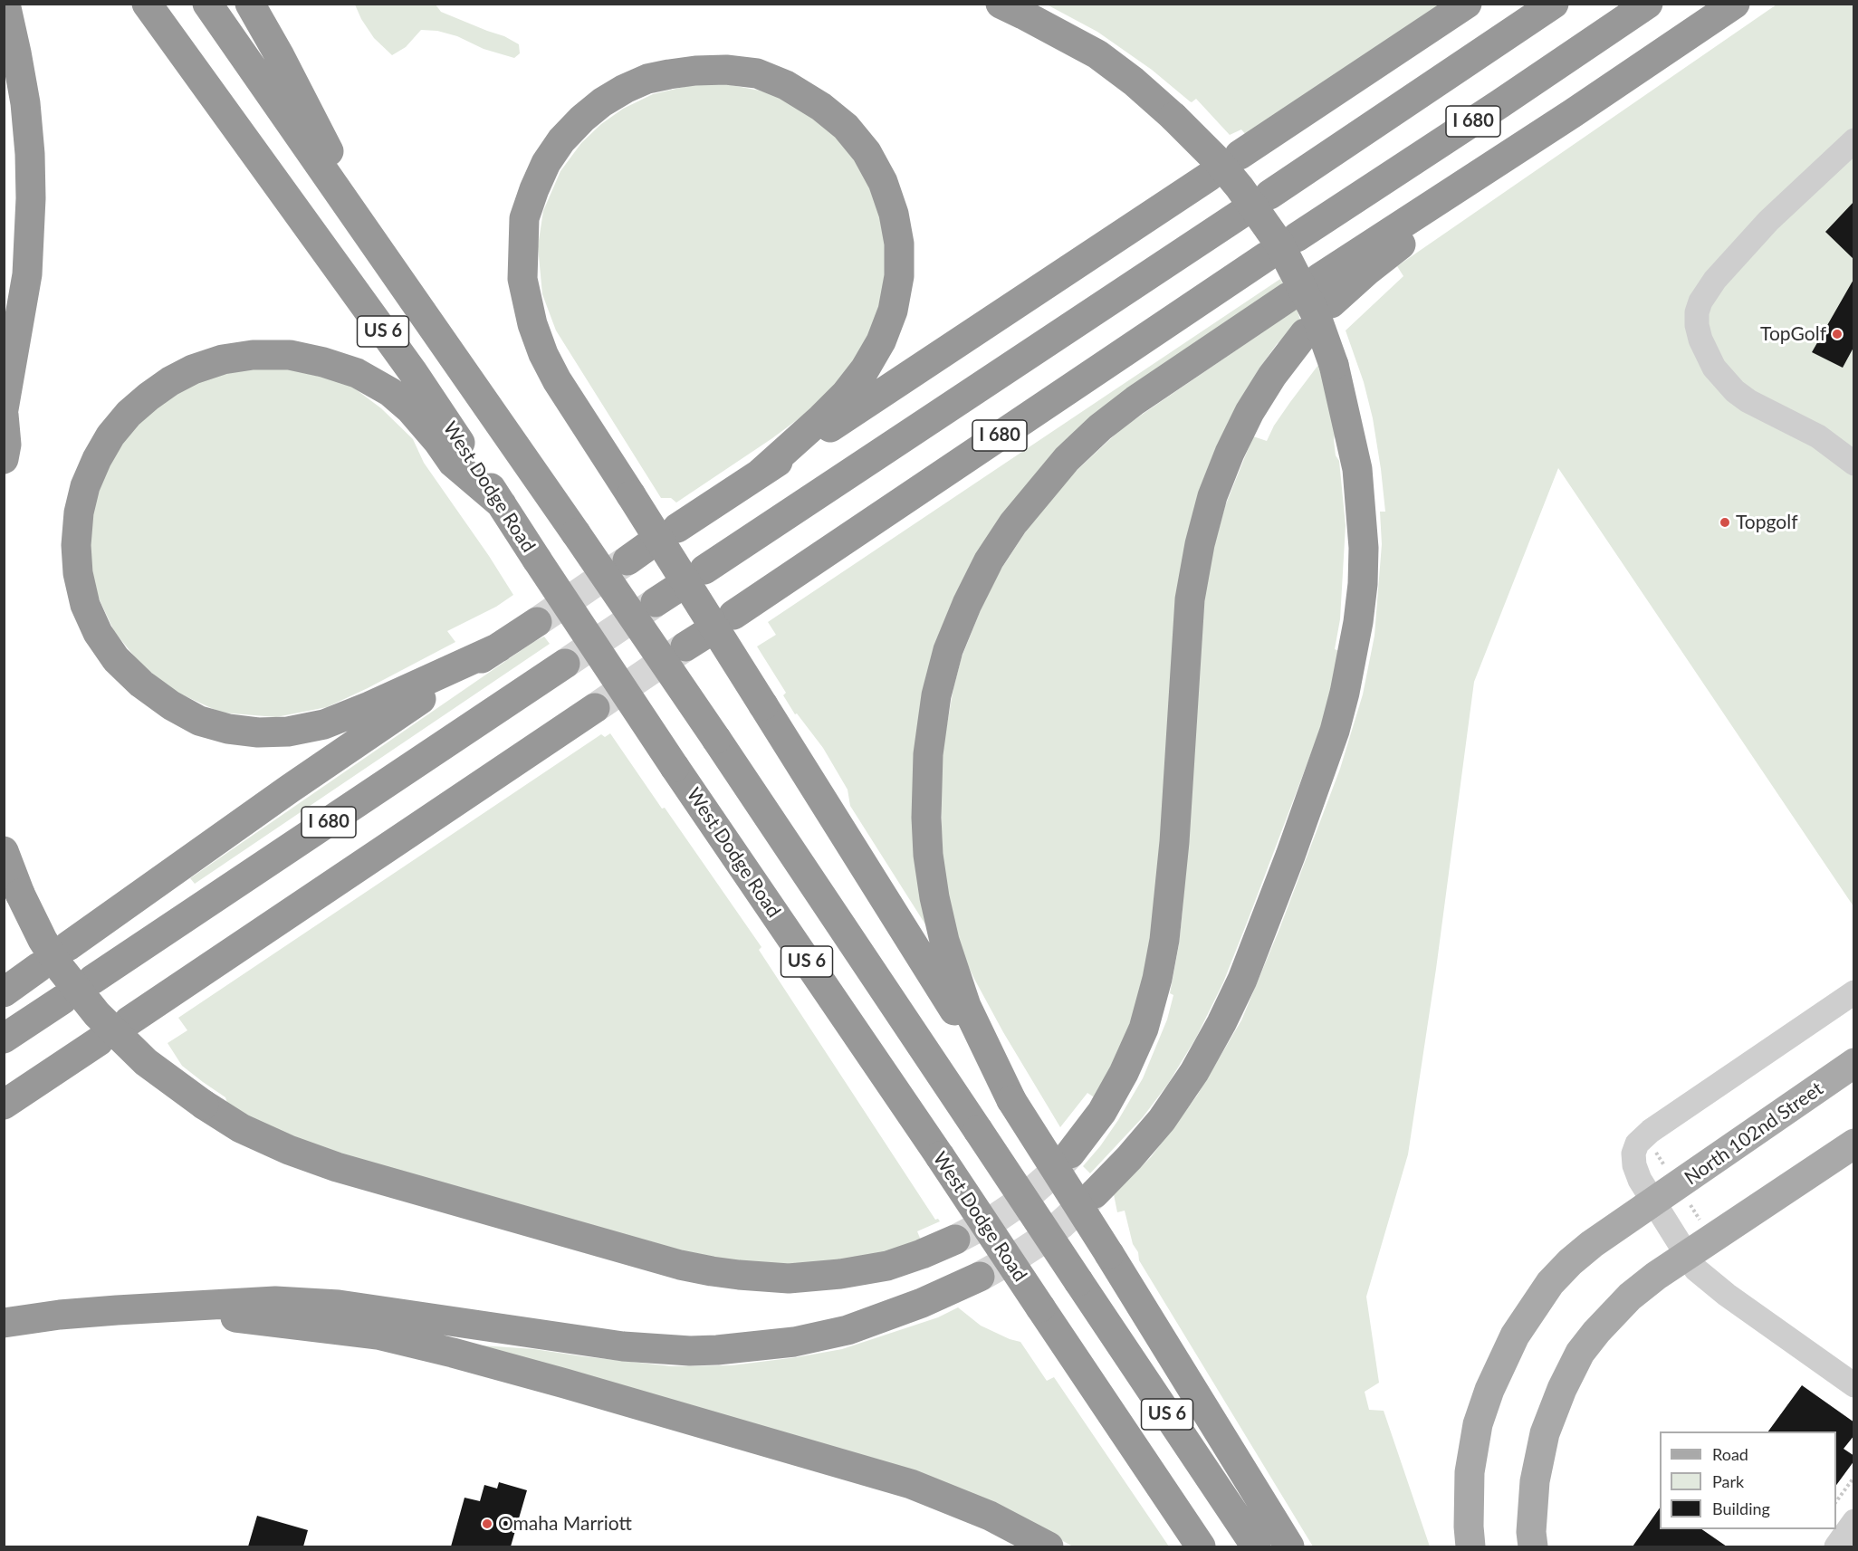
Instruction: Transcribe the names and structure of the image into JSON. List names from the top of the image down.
{
  "streets": {
    "highway": ["I 680", "US 6", "West Dodge Road"],
    "main road": ["North 102nd Street"]
  },
  "crossings": [
    ["US 6", "West Dodge Road"]
  ],
  "places": ["TopGolf", "Topgolf", "Omaha Marriott"],
  "legend": ["Road", "Park", "Building"]
}
